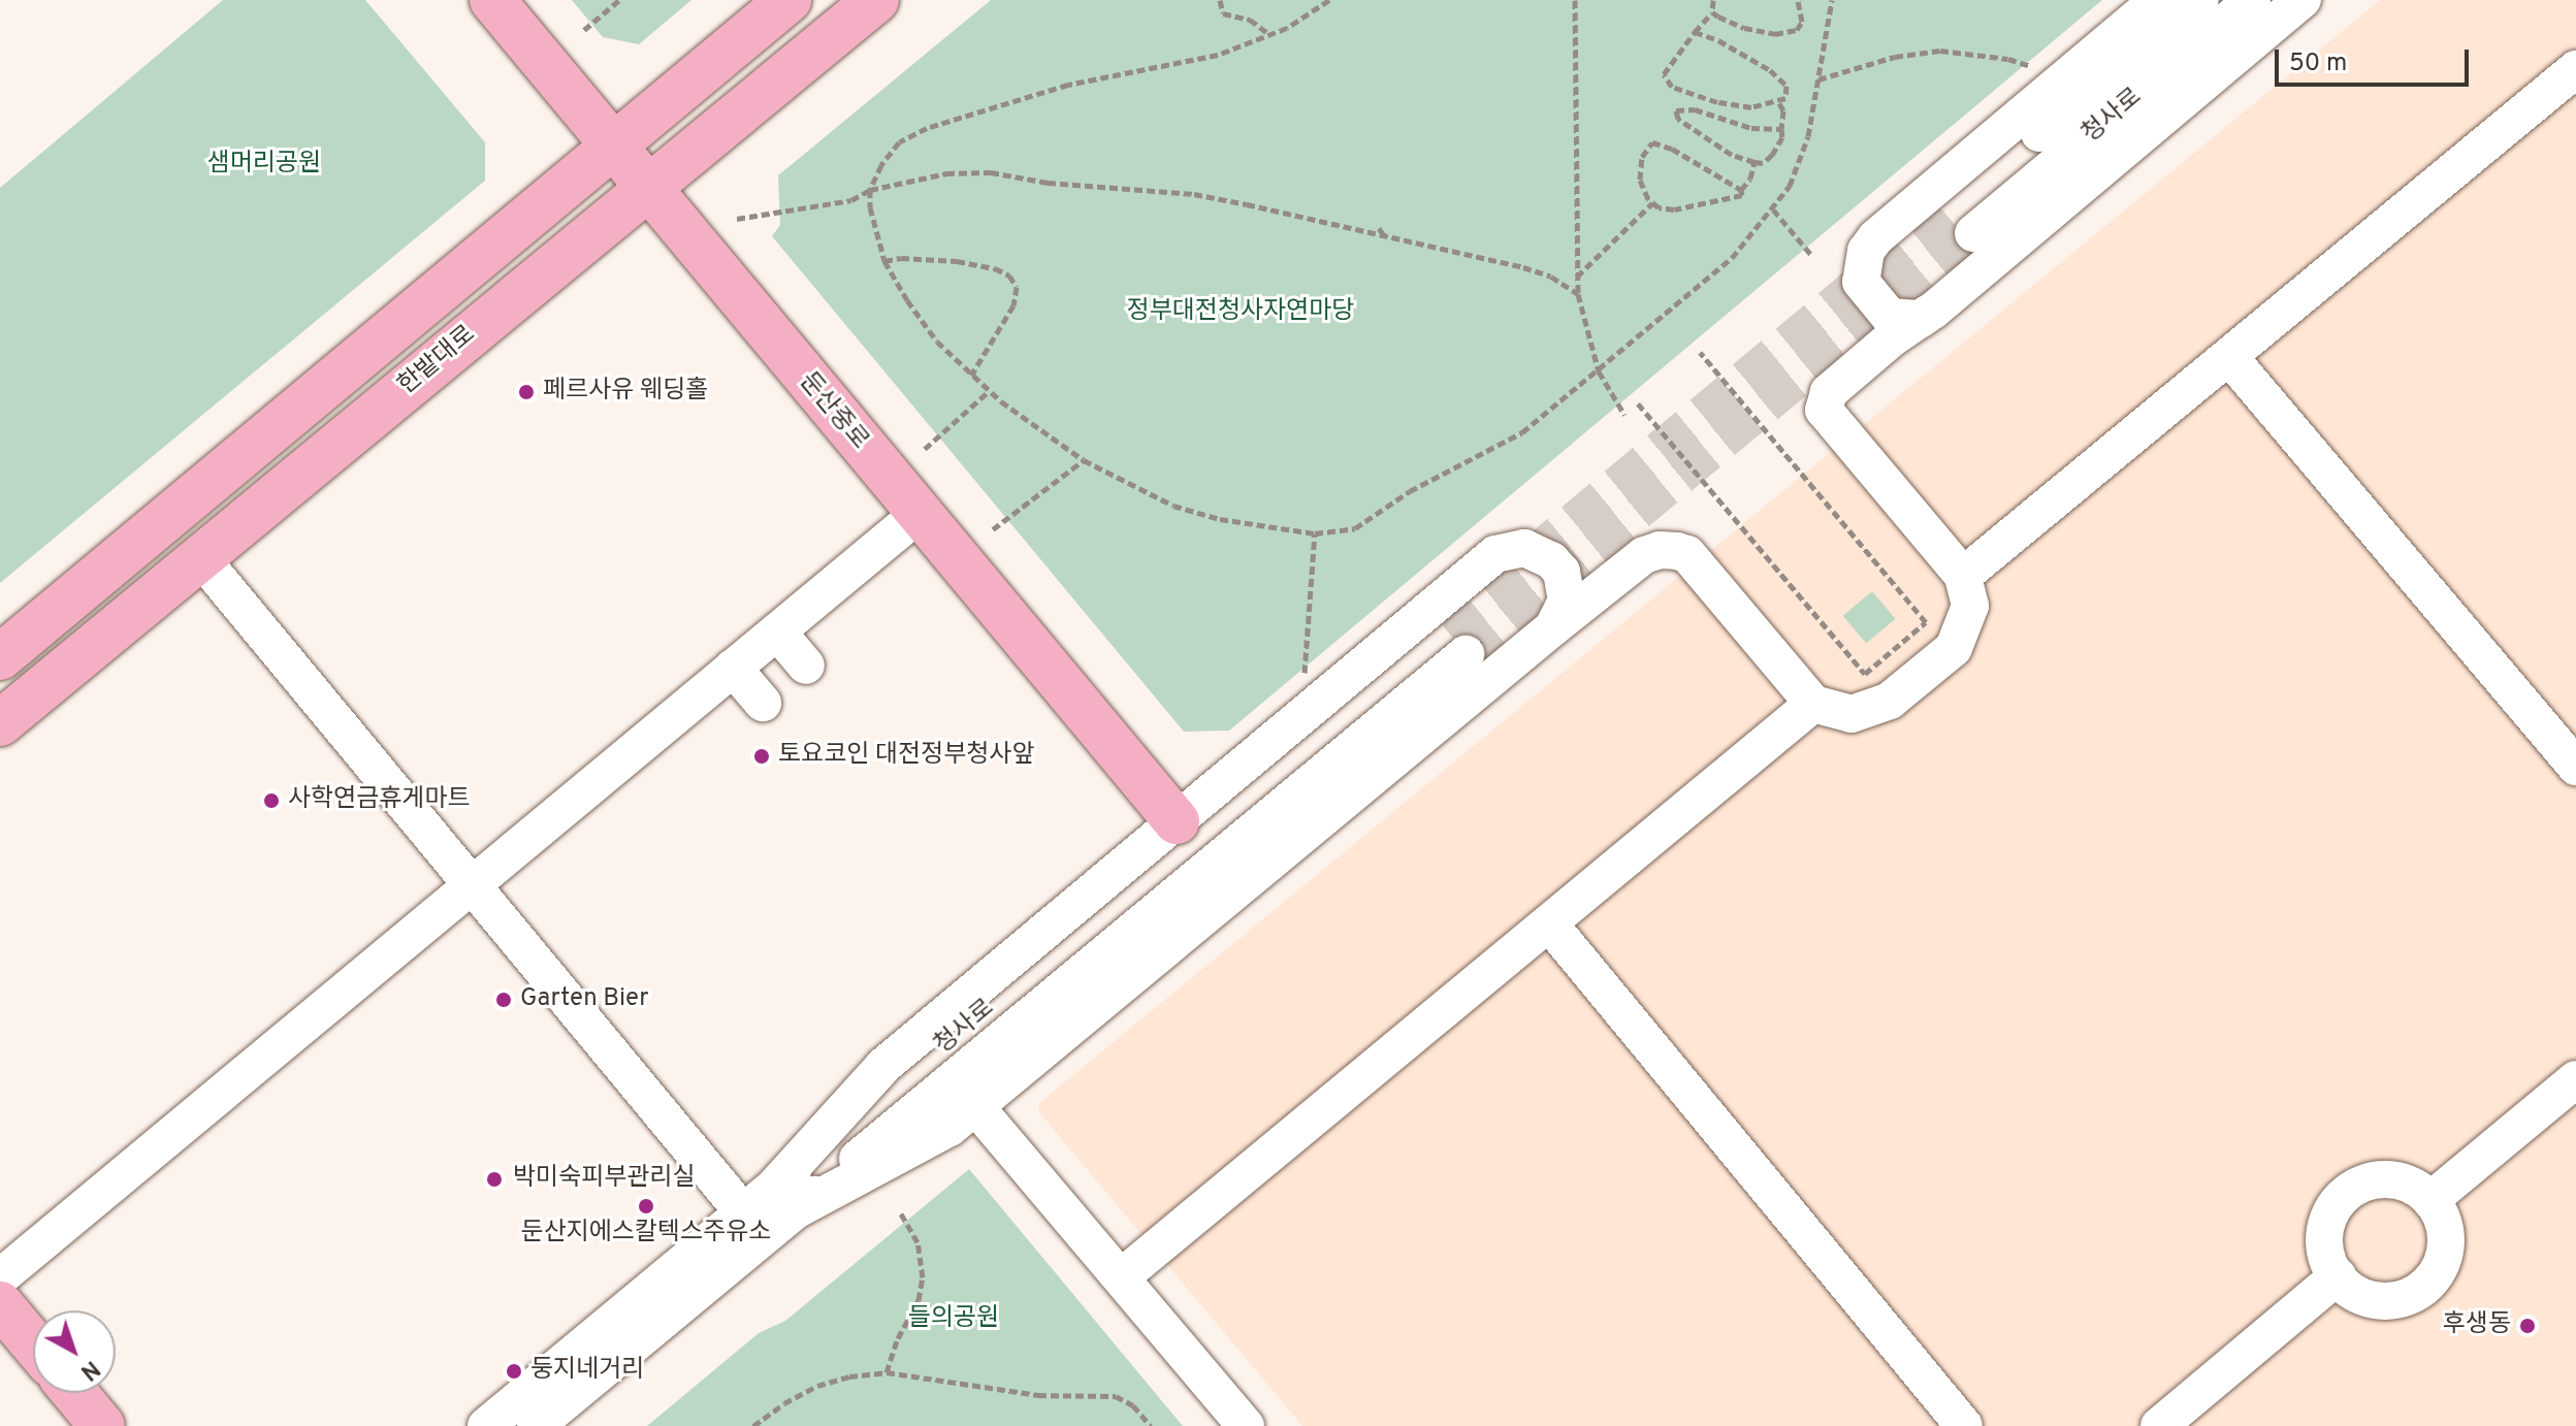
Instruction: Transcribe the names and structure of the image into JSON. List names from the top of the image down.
{
  "streets": {
    "main road": ["한밭대로", "둔산중로"],
    "street": ["청사로"]
  },
  "crossings": [
    ["한밭대로", "둔산중로"]
  ],
  "parks": ["샘머리공원", "정부대전청사자연마당", "들의공원"],
  "places": [
    "페르사유 웨딩홀",
    "토요코인 대전정부청사앞",
    "사학연금휴게마트",
    "Garten Bier",
    "박미숙피부관리실",
    "둔산지에스칼텍스주유소",
    "후생동",
    "둥지네거리"
  ],
  "scale_bar": "50 m",
  "north": "bottom right"
}
